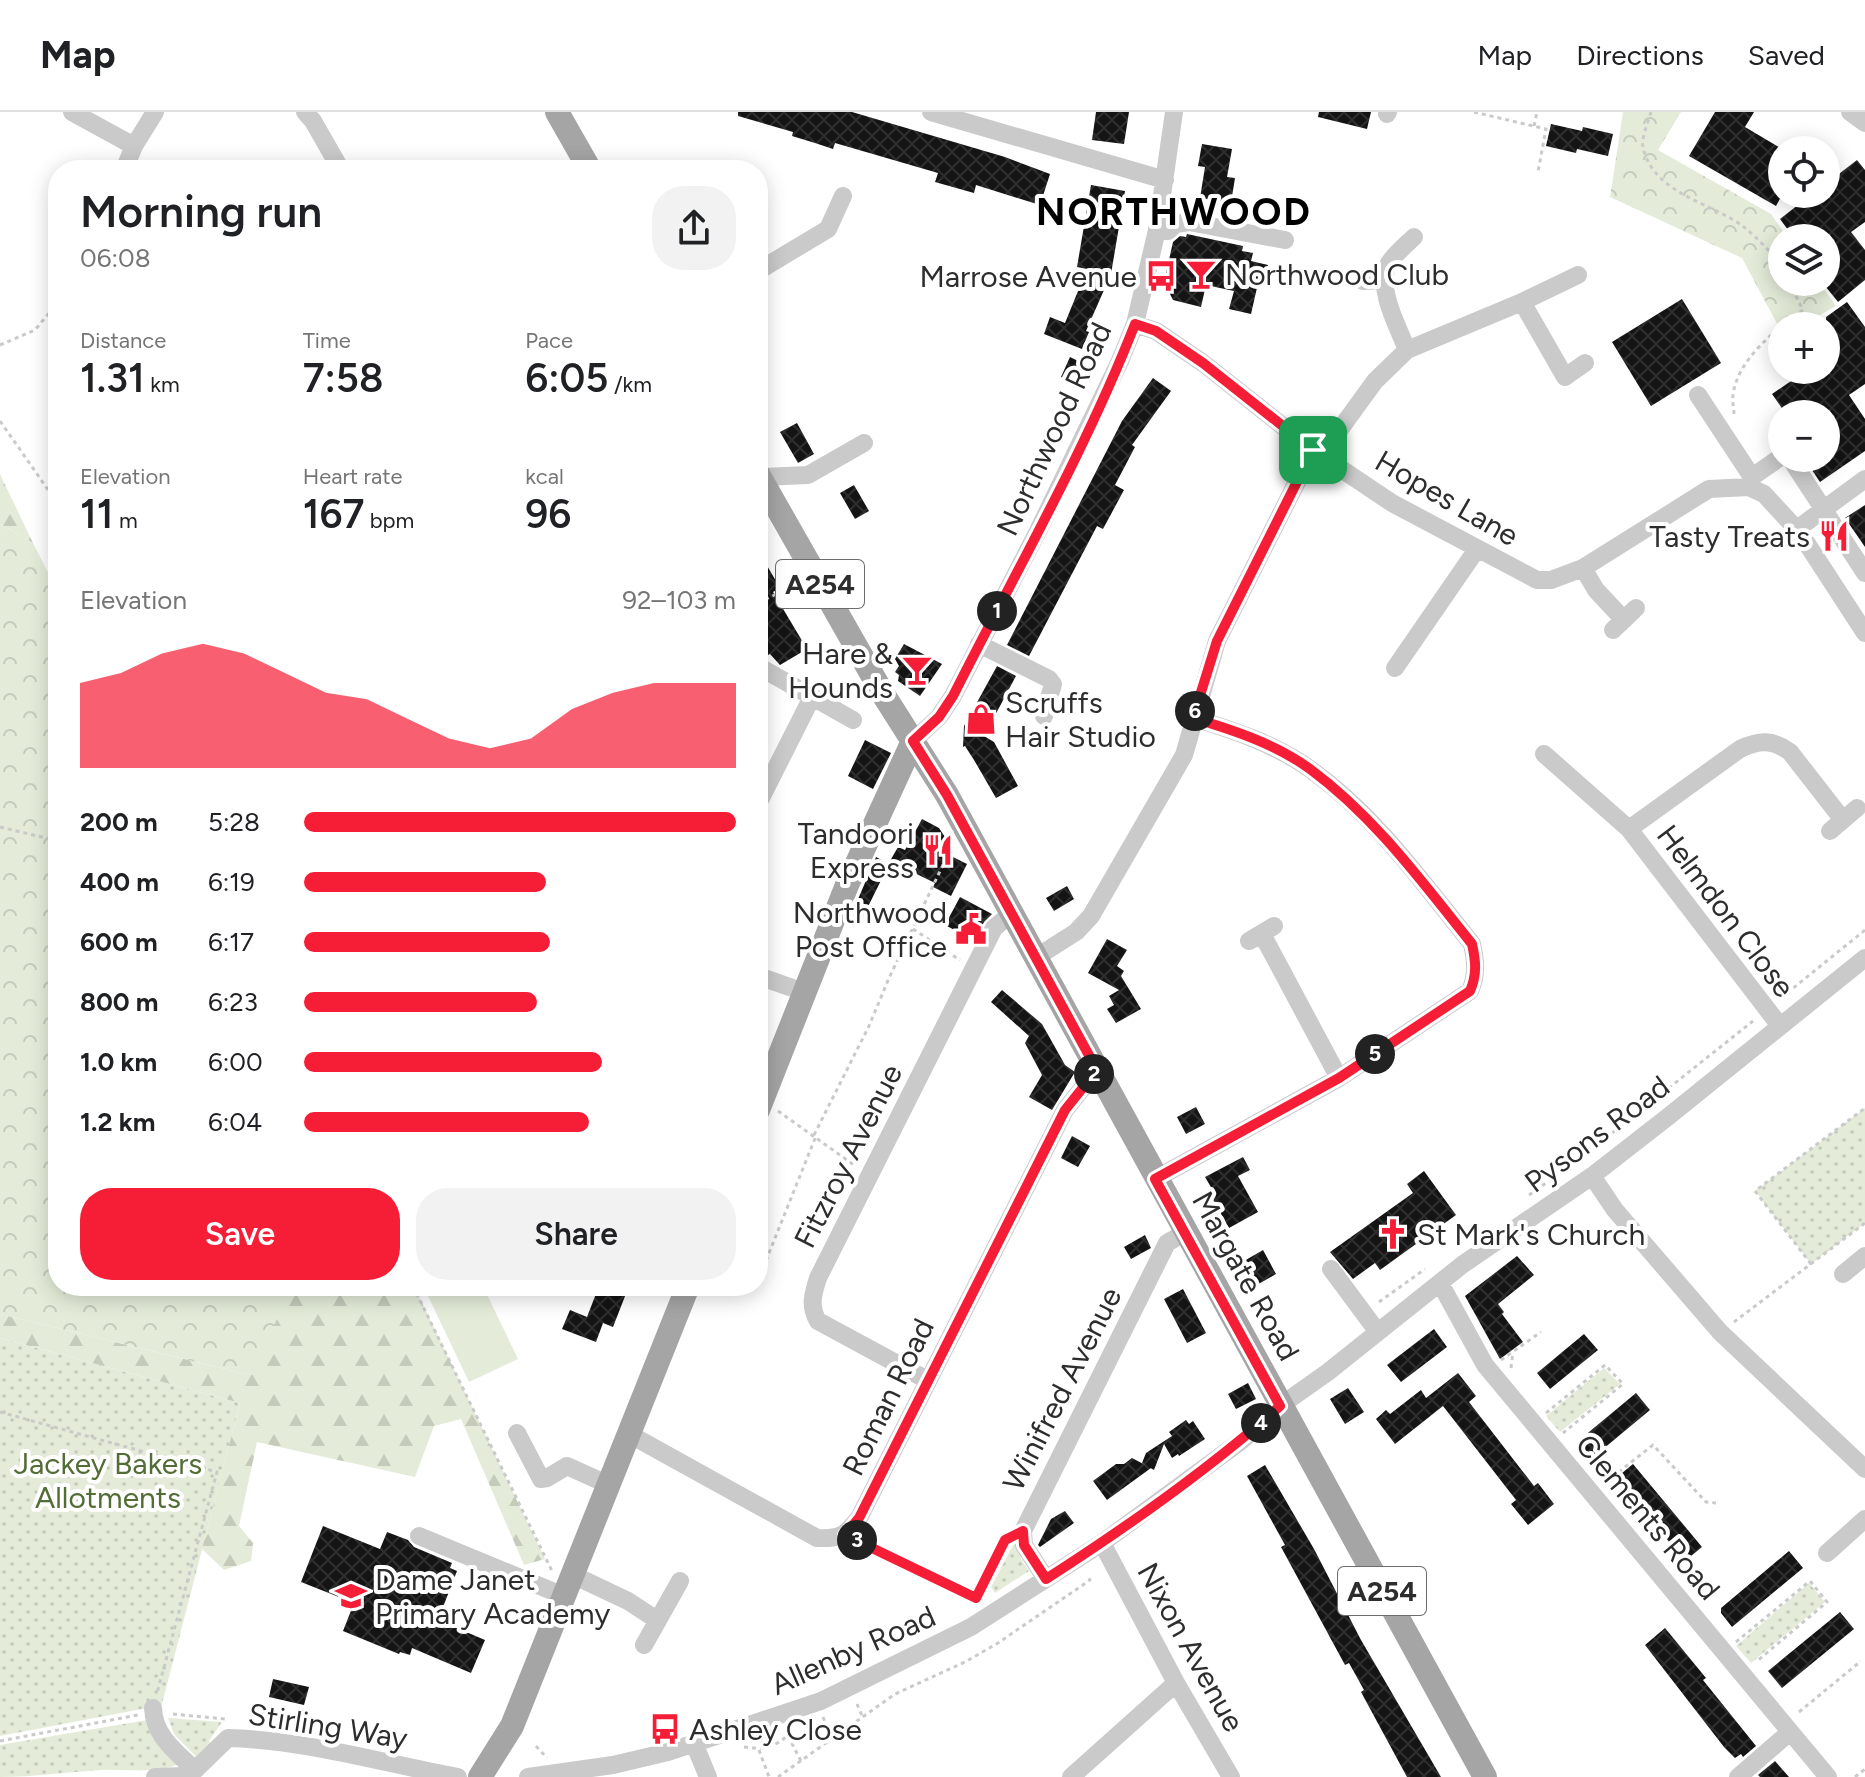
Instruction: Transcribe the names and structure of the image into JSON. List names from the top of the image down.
{
  "streets": {
    "main road": ["A254", "Margate Road"],
    "street": [
      "Northwood Road",
      "Hopes Lane",
      "Helmdon Close",
      "Pysons Road",
      "Fitzroy Avenue",
      "Winifred Avenue",
      "Roman Road",
      "Clements Road",
      "Nixon Avenue",
      "Allenby Road",
      "Stirling Way"
    ]
  },
  "crossings": [
    ["Northwood Road", "Hopes Lane"],
    ["Northwood Road", "Margate Road"],
    ["Helmdon Close", "Pysons Road"],
    ["Pysons Road", "Margate Road"],
    ["Pysons Road", "Clements Road"],
    ["Pysons Road", "Allenby Road"],
    ["Fitzroy Avenue", "Margate Road"],
    ["Fitzroy Avenue", "Roman Road"],
    ["Margate Road", "Winifred Avenue"],
    ["Margate Road", "Roman Road"],
    ["Margate Road", "Allenby Road"],
    ["Winifred Avenue", "Allenby Road"],
    ["Nixon Avenue", "Allenby Road"]
  ],
  "districts": ["NORTHWOOD"],
  "parks": ["Jackey Bakers Allotments"],
  "places": {
    "bar": ["Northwood Club", "Hare & Hounds"],
    "bus stop": ["Marrose Avenue", "Ashley Close"],
    "restaurant": ["Tasty Treats", "Tandoori Express"],
    "shop": ["Scruffs Hair Studio"],
    "public building": ["Northwood Post Office"],
    "church": ["St Mark's Church"],
    "school or university": ["Dame Janet Primary Academy"]
  },
  "page": {
    "header": "Map",
    "nav": ["Map", "Directions", "Saved"],
    "map_buttons": ["+", "−"],
    "heading": ["Morning run", "06:08"],
    "stats": [
      ["Distance", "1.31 km"],
      ["Time", "7:58"],
      ["Pace", "6:05 /km"],
      ["Elevation", "11 m"],
      ["Heart rate", "167 bpm"],
      ["kcal", "96"]
    ],
    "chart": ["Elevation", "92–103 m"],
    "pins": [
      "1",
      "6",
      "5",
      "2",
      "4",
      "3"
    ],
    "list": [
      {
        "name": "200 m",
        "note": "5:28"
      },
      {
        "name": "400 m",
        "note": "6:19"
      },
      {
        "name": "600 m",
        "note": "6:17"
      },
      {
        "name": "800 m",
        "note": "6:23"
      },
      {
        "name": "1.0 km",
        "note": "6:00"
      },
      {
        "name": "1.2 km",
        "note": "6:04"
      }
    ],
    "buttons": ["Save", "Share"]
  }
}
